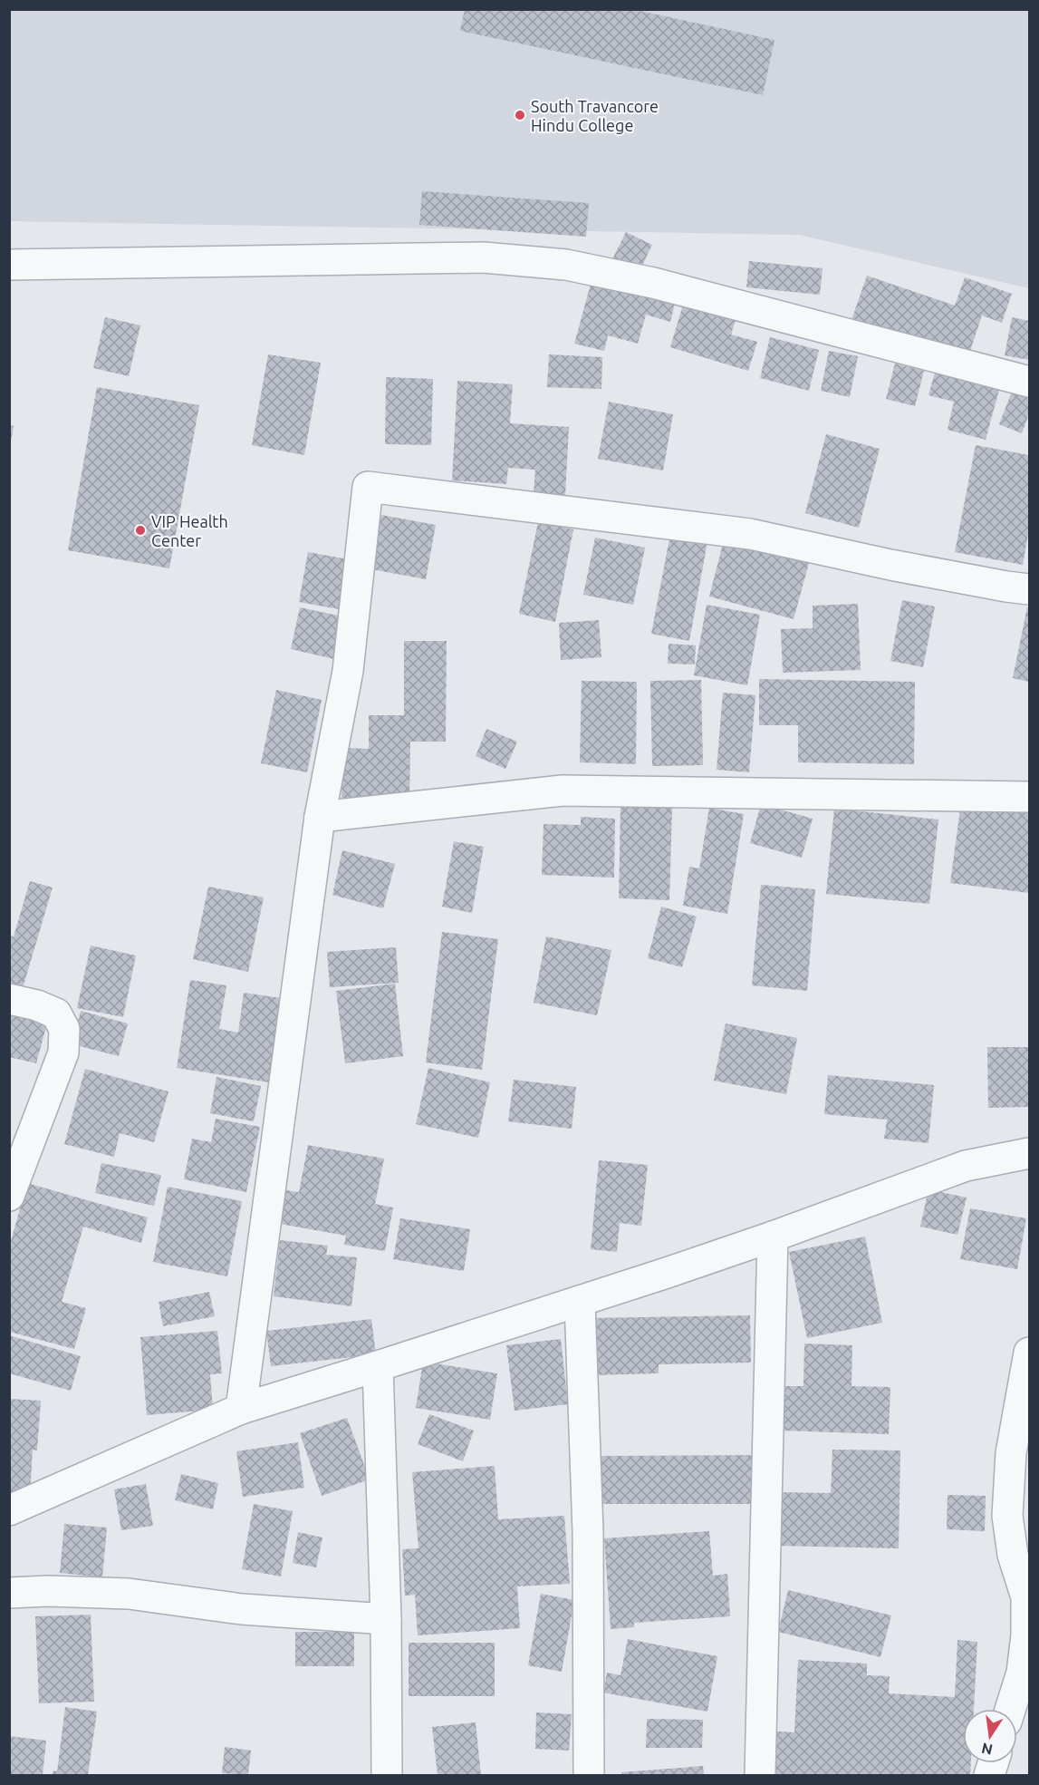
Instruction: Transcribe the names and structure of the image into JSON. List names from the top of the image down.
{
  "places": ["South Travancore Hindu College", "VIP Health Center"],
  "north": "bottom"
}
